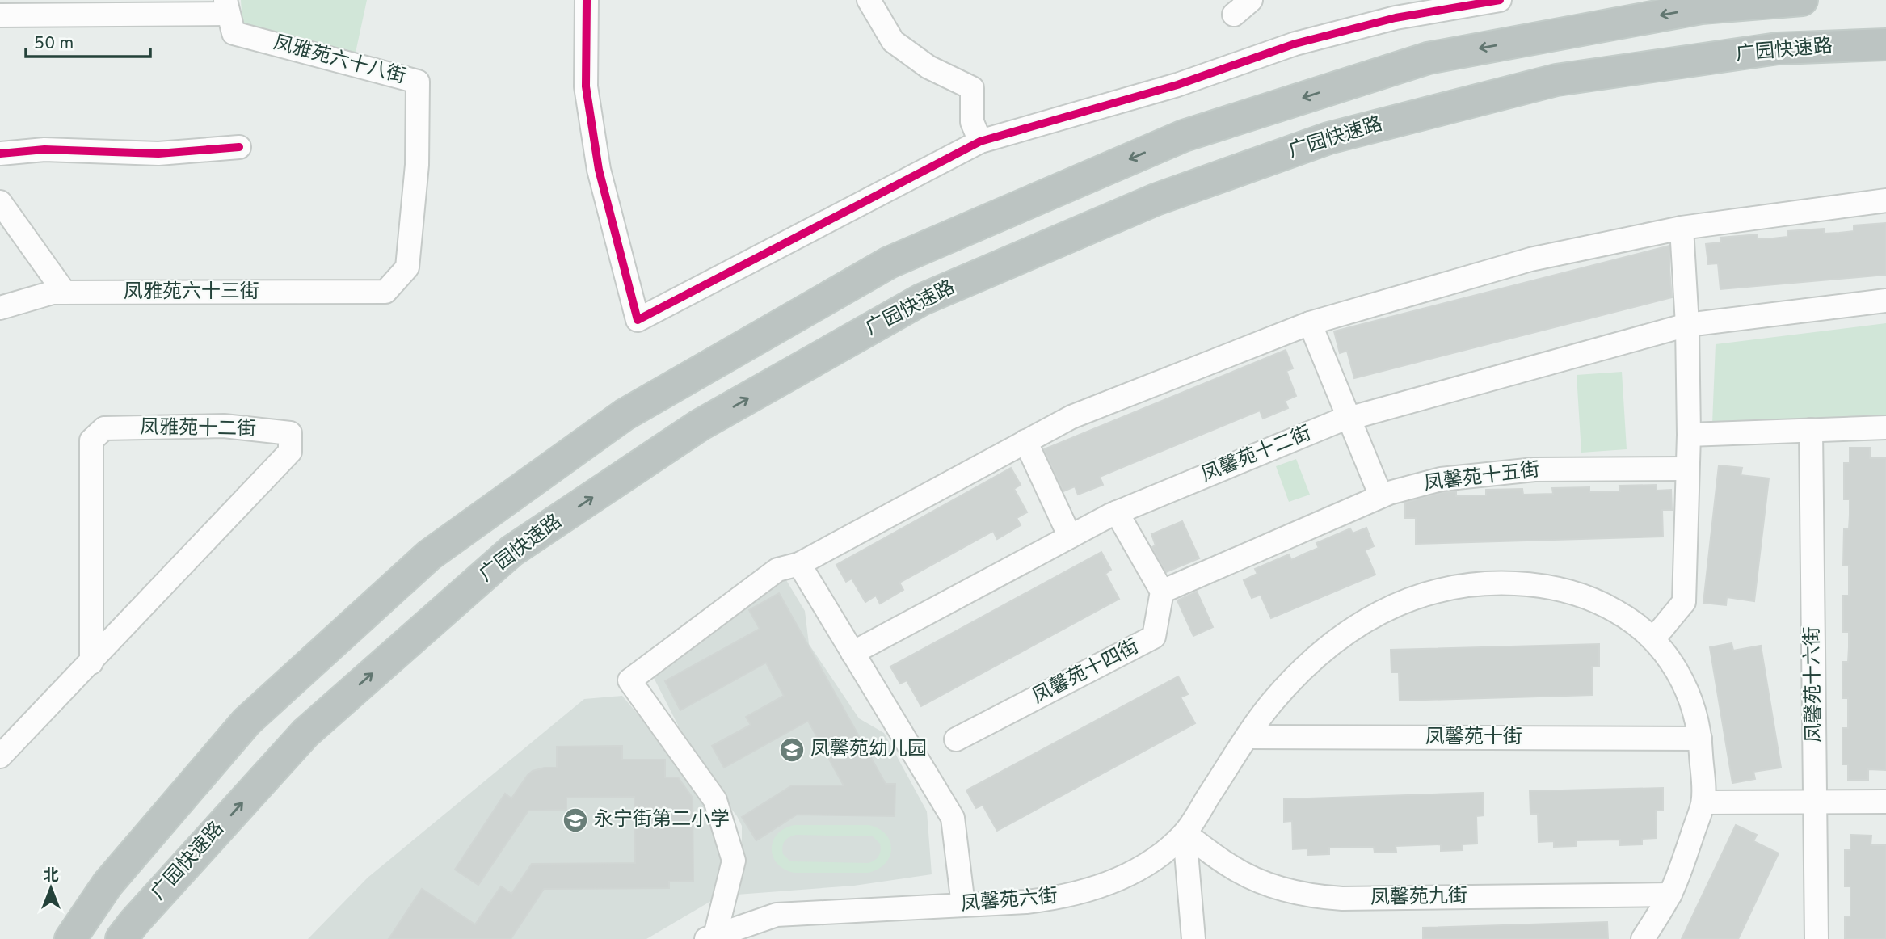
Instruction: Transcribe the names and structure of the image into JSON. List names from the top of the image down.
{
  "streets": {
    "highway": ["广园快速路"],
    "street": [
      "凤雅苑六十八街",
      "凤雅苑六十三街",
      "凤雅苑十二街",
      "凤馨苑十二街",
      "凤馨苑十五街",
      "凤馨苑十四街",
      "凤馨苑十六街",
      "凤馨苑十街",
      "凤馨苑九街",
      "凤馨苑六街"
    ]
  },
  "crossings": [
    ["凤雅苑六十八街", "凤雅苑六十三街"],
    ["凤馨苑十五街", "凤馨苑十四街"],
    ["凤馨苑十街", "凤馨苑六街"],
    ["凤馨苑九街", "凤馨苑六街"]
  ],
  "places": {
    "school or university": ["凤馨苑幼儿园", "永宁街第二小学"]
  },
  "scale_bar": "50 m",
  "north": "top"
}
